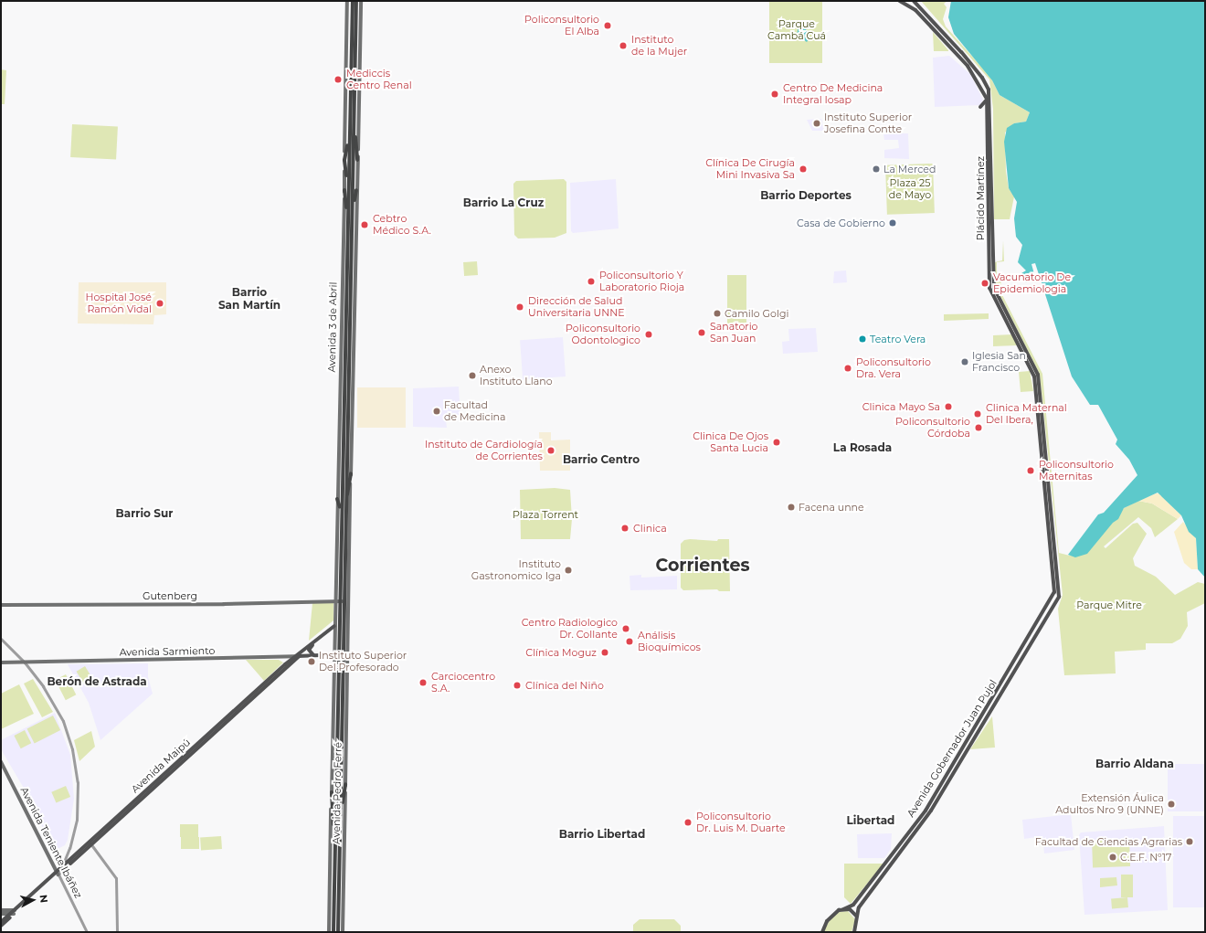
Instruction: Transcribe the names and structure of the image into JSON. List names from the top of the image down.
{
  "streets": {
    "highway": ["Avenida 3 de Abril", "Avenida Pedro Ferré"],
    "main road": [
      "Plácido Martínez",
      "Gutenberg",
      "Avenida Sarmiento",
      "Avenida Gobernador Juan Pujol",
      "Avenida Maipú",
      "Avenida Teniente Ibáñez"
    ]
  },
  "crossings": [
    ["Plácido Martínez", "Avenida Gobernador Juan Pujol"],
    ["Avenida 3 de Abril", "Gutenberg"],
    ["Avenida 3 de Abril", "Avenida Sarmiento"],
    ["Avenida 3 de Abril", "Avenida Maipú"],
    ["Avenida 3 de Abril", "Avenida Pedro Ferré"],
    ["Avenida Sarmiento", "Avenida Maipú"],
    ["Avenida Sarmiento", "Avenida Pedro Ferré"],
    ["Avenida Maipú", "Avenida Teniente Ibáñez"]
  ],
  "districts": [
    "Barrio Deportes",
    "Barrio La Cruz",
    "Barrio San Martín",
    "La Rosada",
    "Barrio Centro",
    "Barrio Sur",
    "Corrientes",
    "Berón de Astrada",
    "Barrio Aldana",
    "Libertad",
    "Barrio Libertad"
  ],
  "parks": [
    "Parque Cambá Cuá",
    "Plaza 25 de Mayo",
    "Plaza Torrent",
    "Parque Mitre"
  ],
  "places": [
    "Policonsultorio El Alba",
    "Instituto de la Mujer",
    "Mediccis Centro Renal",
    "Centro De Medicina Integral Iosap",
    "Instituto Superior Josefina Contte",
    "Clínica De Cirugía Mini Invasiva Sa",
    "La Merced",
    "Casa de Gobierno",
    "Cebtro Médico S.A.",
    "Policonsultorio Y Laboratorio Rioja",
    "Vacunatorio De Epidemiologia",
    "Hospital José Ramón Vidal",
    "Dirección de Salud Universitaria UNNE",
    "Camilo Golgi",
    "Sanatorio San Juan",
    "Policonsultorio Odontologico",
    "Teatro Vera",
    "Iglesia San Francisco",
    "Policonsultorio Dra. Vera",
    "Anexo Instituto Llano",
    "Clinica Mayo Sa",
    "Facultad de Medicina",
    "Clinica Maternal Del Ibera,",
    "Policonsultorio Córdoba",
    "Clinica De Ojos Santa Lucia",
    "Instituto de Cardiología de Corrientes",
    "Policonsultorio Maternitas",
    "Facena unne",
    "Clinica",
    "Instituto Gastronomico Iga",
    "Centro Radiologico Dr. Collante",
    "Análisis Bioquímicos",
    "Clínica Moguz",
    "Instituto Superior Del Profesorado",
    "Carciocentro S.A.",
    "Clínica del Niño",
    "Extensión Áulica Adultos Nro 9 (UNNE)",
    "Policonsultorio Dr. Luis M. Duarte",
    "Facultad de Ciencias Agrarias",
    "C.E.F. Nº17"
  ],
  "north": "right"
}
